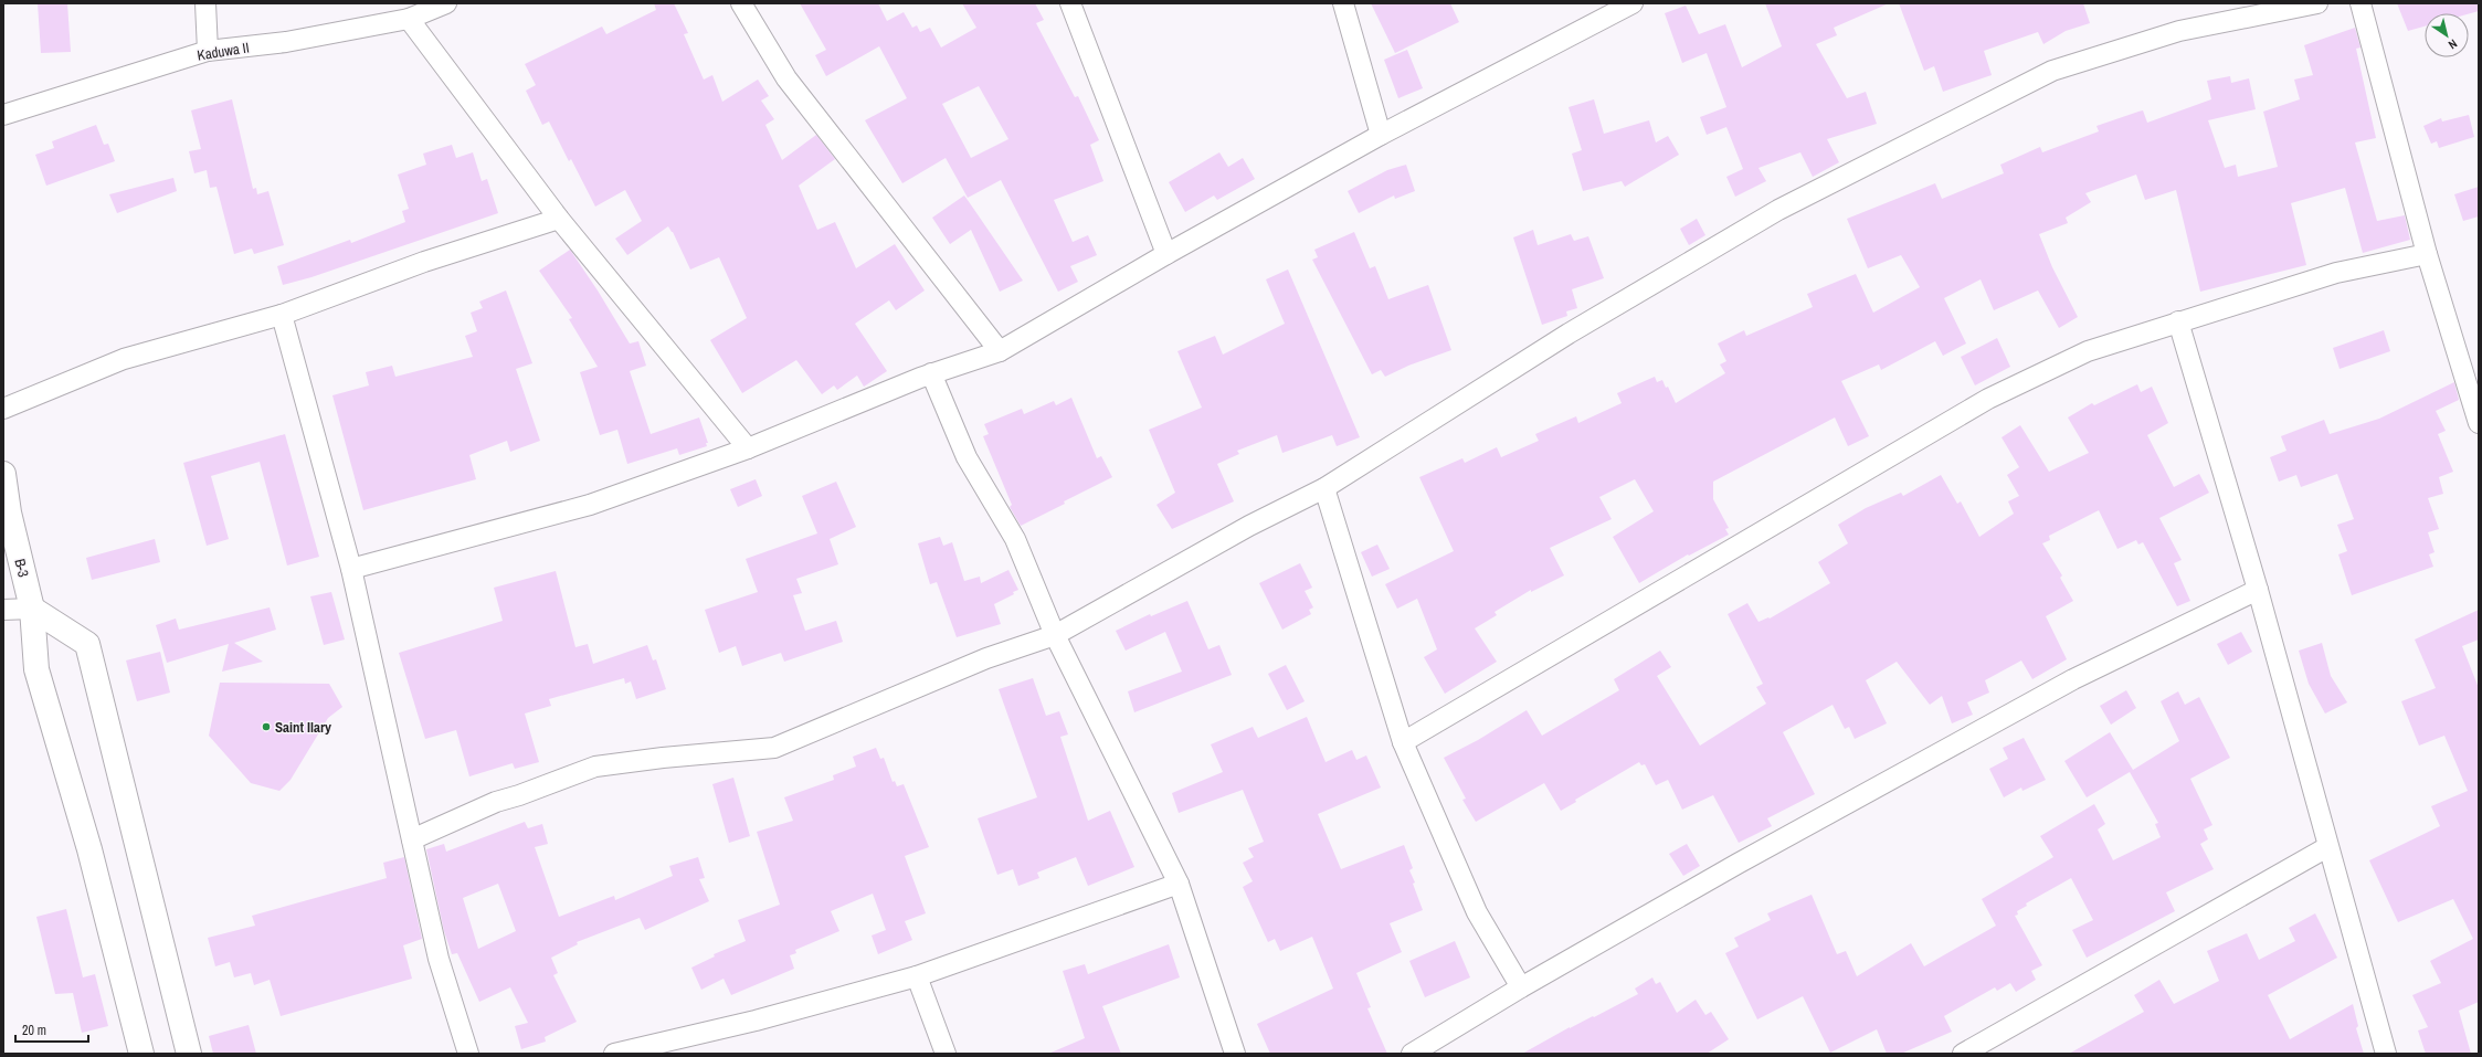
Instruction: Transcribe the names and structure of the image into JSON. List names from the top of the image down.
{
  "streets": {
    "main road": ["B-3"],
    "street": ["Kaduwa II"]
  },
  "places": ["Saint Ilary"],
  "scale_bar": "20 m",
  "north": "bottom right"
}
